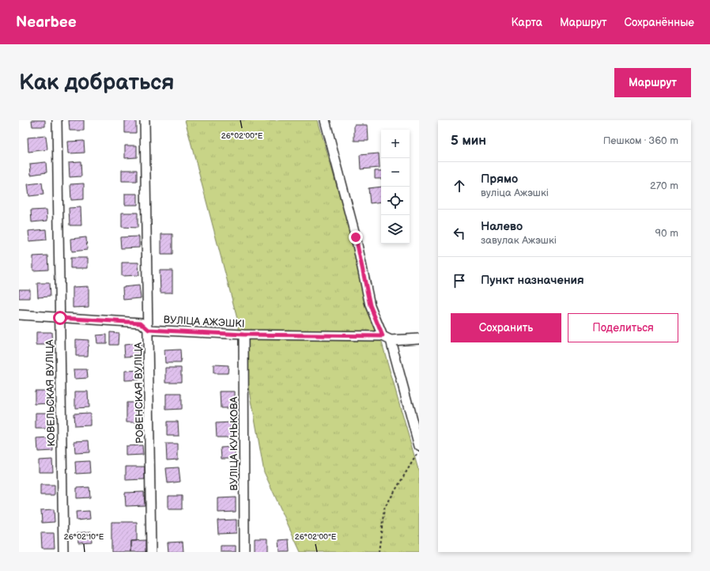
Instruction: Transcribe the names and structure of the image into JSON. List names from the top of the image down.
{
  "streets": {
    "street": [
      "ВУЛІЦА АЖЭШКІ",
      "КОВЕЛЬСКАЯ ВУЛІЦА",
      "РОВЕНСКАЯ ВУЛІЦА",
      "ВУЛІЦА КУНЬКОВА"
    ]
  },
  "crossings": [
    ["ВУЛІЦА АЖЭШКІ", "КОВЕЛЬСКАЯ ВУЛІЦА"],
    ["ВУЛІЦА АЖЭШКІ", "РОВЕНСКАЯ ВУЛІЦА"],
    ["ВУЛІЦА АЖЭШКІ", "ВУЛІЦА КУНЬКОВА"]
  ],
  "page": {
    "header": "Nearbee",
    "nav": ["Карта", "Маршрут", "Сохранённые"],
    "buttons": [
      "Маршрут",
      ["Сохранить", "Поделиться"]
    ],
    "title": "Как добраться",
    "heading": ["5 мин", "Пешком · 360 m"],
    "map_buttons": ["+", "−"],
    "list": [
      ["Прямо", "вуліца Ажэшкі", "270 m"],
      ["Налево", "завулак Ажэшкі", "90 m"],
      "Пункт назначения"
    ]
  },
  "coordinates": ["26°02'00\"E", "26°02'10\"E"]
}
